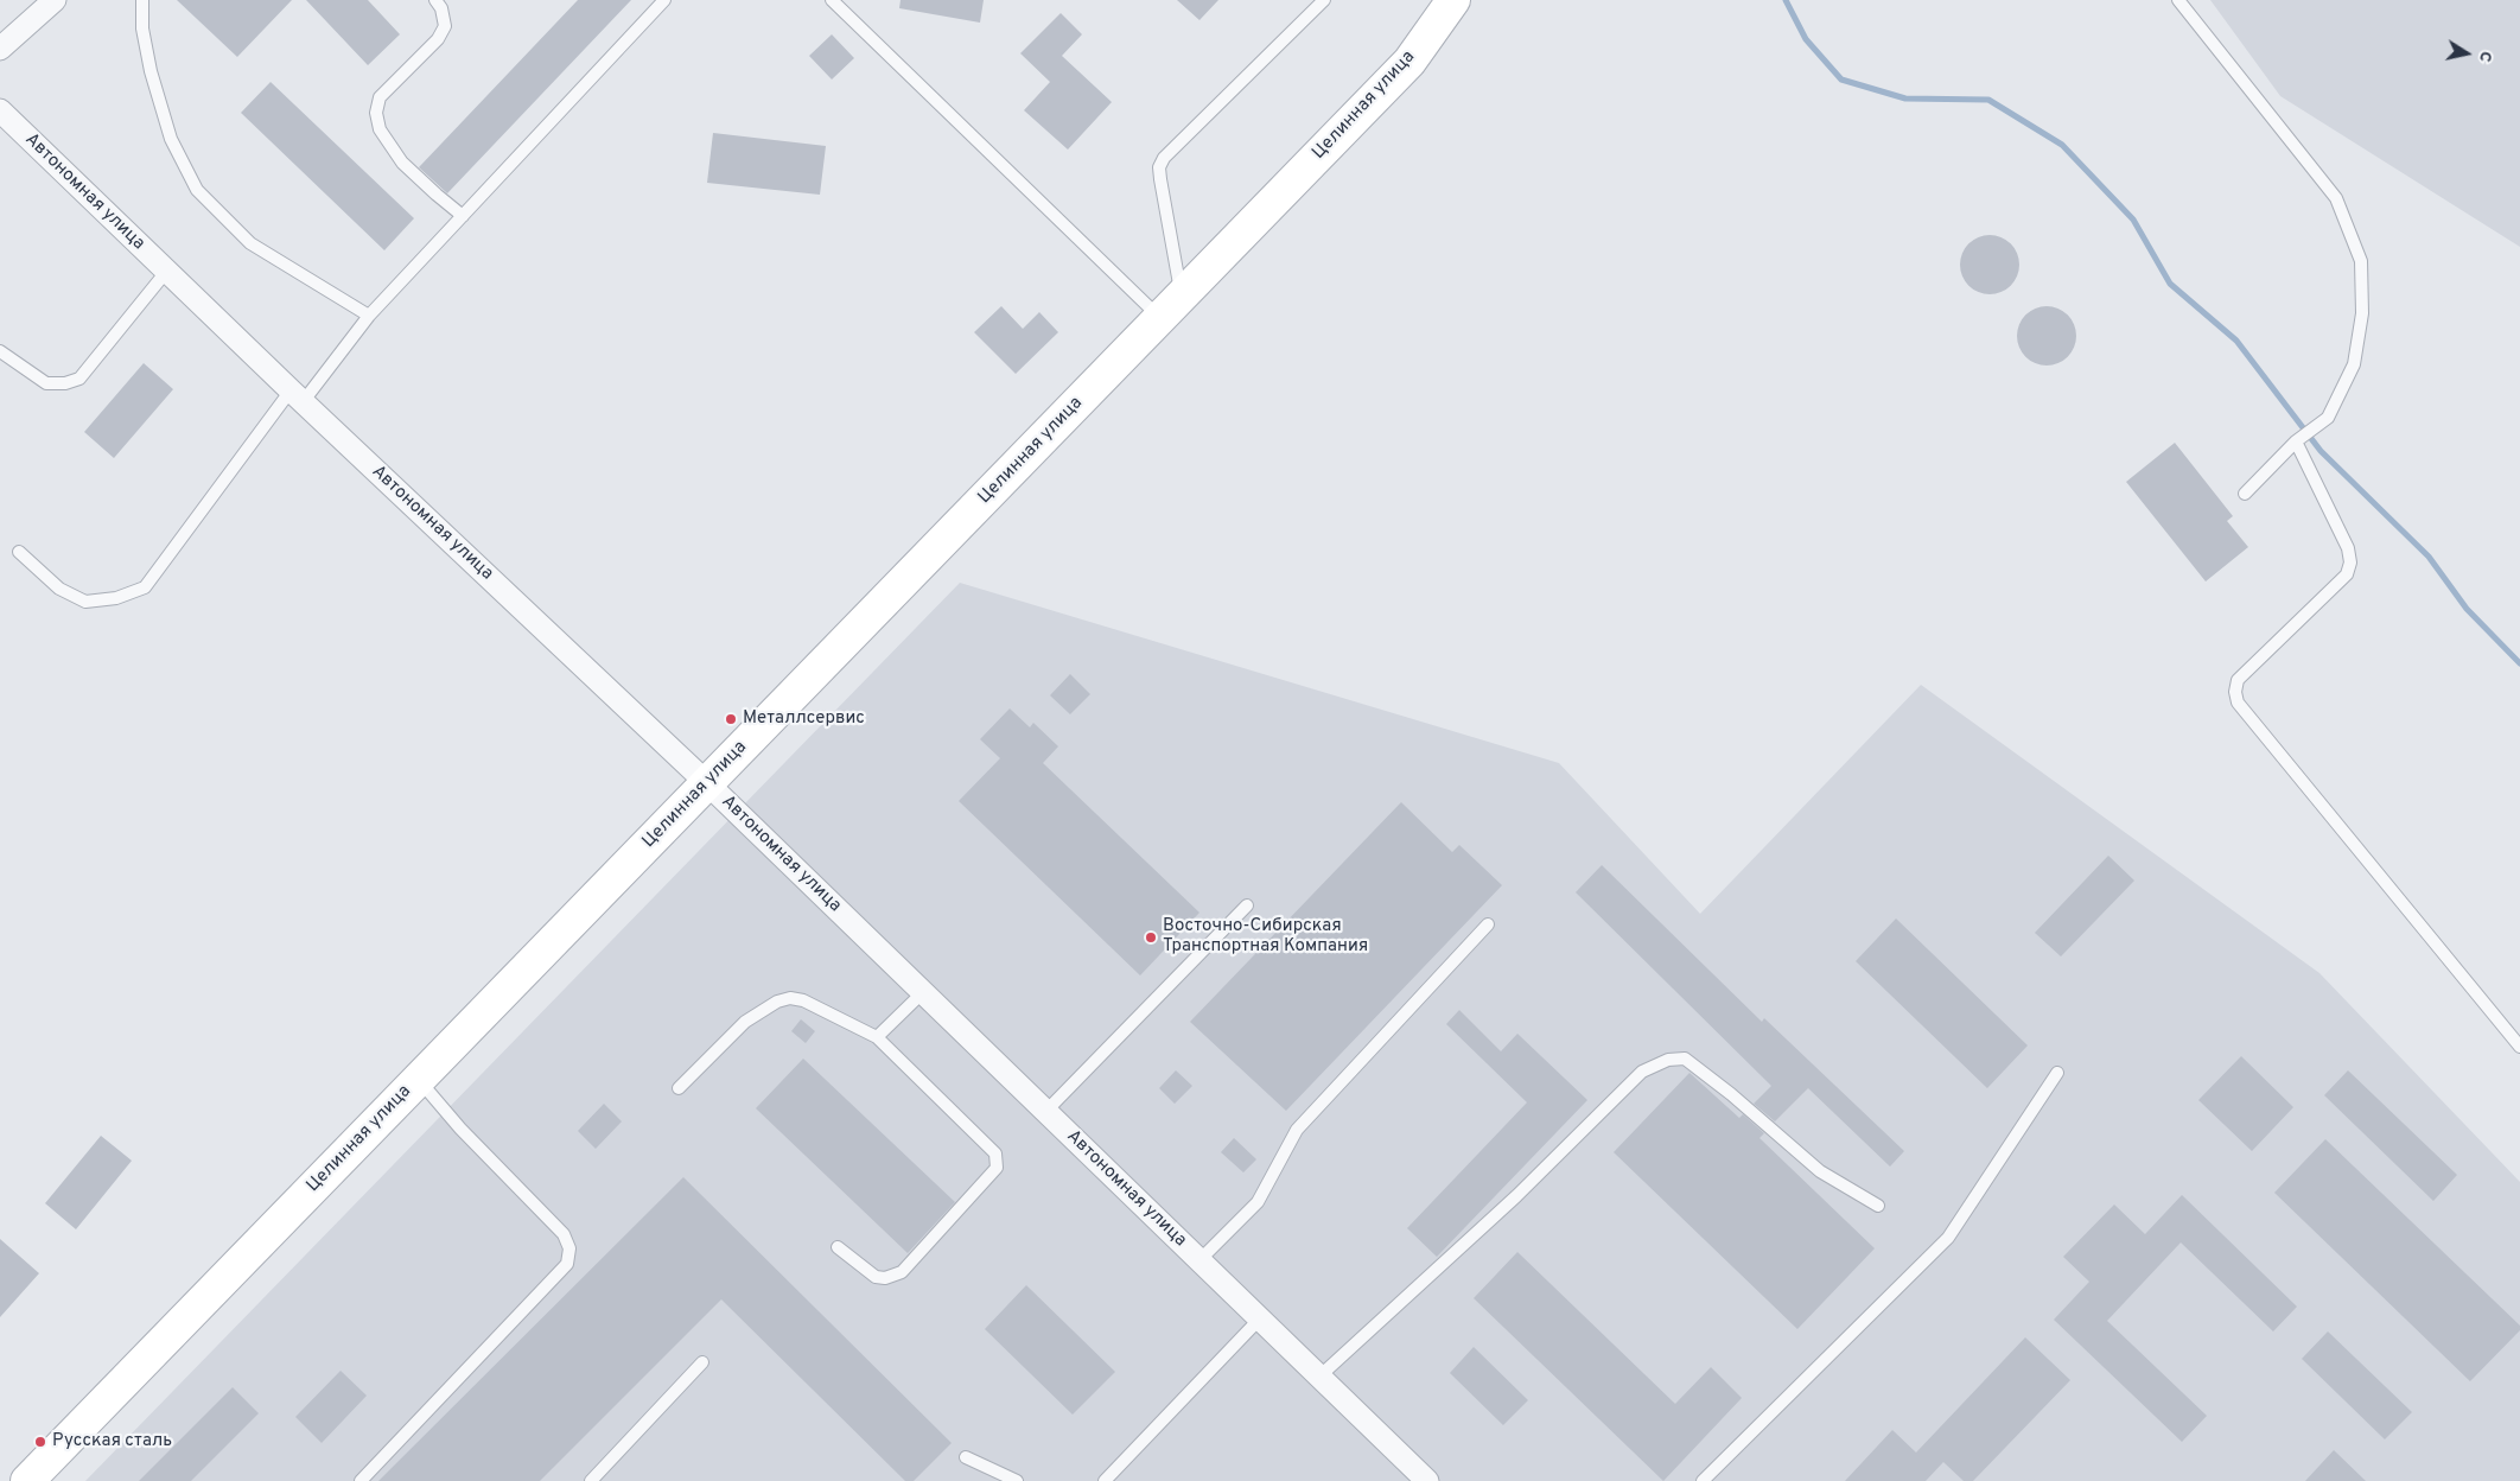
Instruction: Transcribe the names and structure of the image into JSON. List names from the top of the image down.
{
  "streets": {
    "street": ["Целинная улица", "Автономная улица"]
  },
  "crossings": [
    ["Целинная улица", "Автономная улица"]
  ],
  "places": ["Металлсервис", "Восточно-Сибирская Транспортная Компания", "Русская сталь"],
  "north": "right"
}
